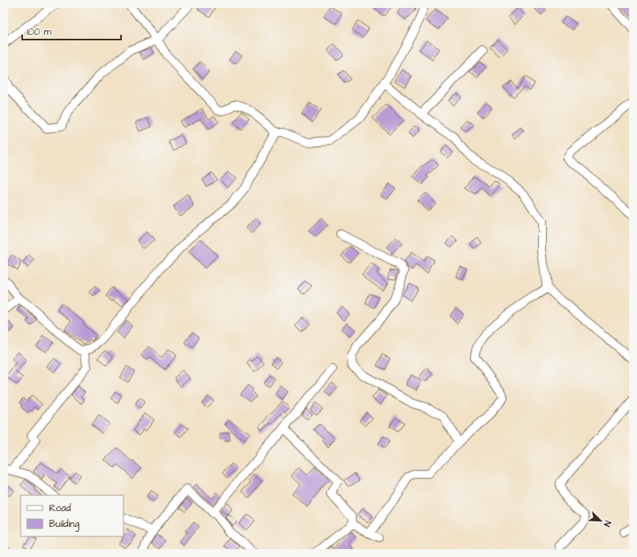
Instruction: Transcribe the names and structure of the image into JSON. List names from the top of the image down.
{
  "legend": ["Road", "Building"],
  "scale_bar": "100 m",
  "north": "bottom right"
}
